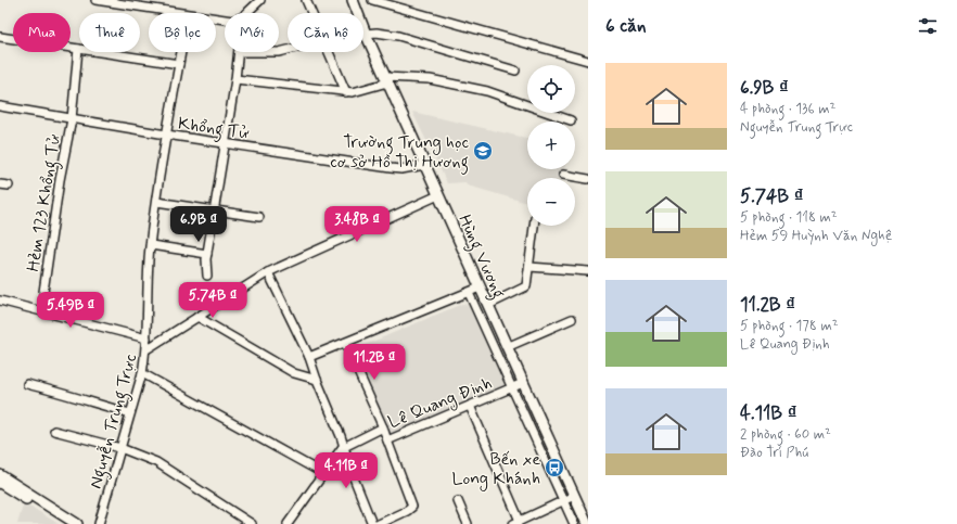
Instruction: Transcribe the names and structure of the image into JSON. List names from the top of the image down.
{
  "streets": {
    "main road": ["Hùng Vương"],
    "street": [
      "Khổng Tử",
      "Hẻm 123 Khổng Tử",
      "Lê Quang Định",
      "Nguyễn Trung Trực"
    ]
  },
  "crossings": [
    ["Khổng Tử", "Hẻm 123 Khổng Tử"],
    ["Khổng Tử", "Hùng Vương"],
    ["Khổng Tử", "Nguyễn Trung Trực"],
    ["Hùng Vương", "Lê Quang Định"]
  ],
  "places": {
    "school or university": ["Trường Trung học cơ sở Hồ Thị Hương"],
    "bus stop": ["Bến xe Long Khánh"]
  },
  "page": {
    "heading": "6 căn",
    "chip": [
      "Mua",
      "Thuê",
      "Bộ lọc",
      "Mới",
      "Căn hộ"
    ],
    "list": [
      {
        "name": "6.9B ₫",
        "note": "4 phòng · 136 m² · Nguyễn Trung Trực"
      },
      {
        "name": "5.74B ₫",
        "note": "5 phòng · 118 m² · Hẻm 59 Huỳnh Văn Nghệ"
      },
      {
        "name": "11.2B ₫",
        "note": "5 phòng · 178 m² · Lê Quang Định"
      },
      {
        "name": "4.11B ₫",
        "note": "2 phòng · 60 m² · Đào Trí Phú"
      }
    ],
    "map_buttons": ["+", "−"],
    "price": [
      "6.9B ₫",
      "3.48B ₫",
      "5.74B ₫",
      "5.49B ₫",
      "11.2B ₫",
      "4.11B ₫"
    ]
  }
}
